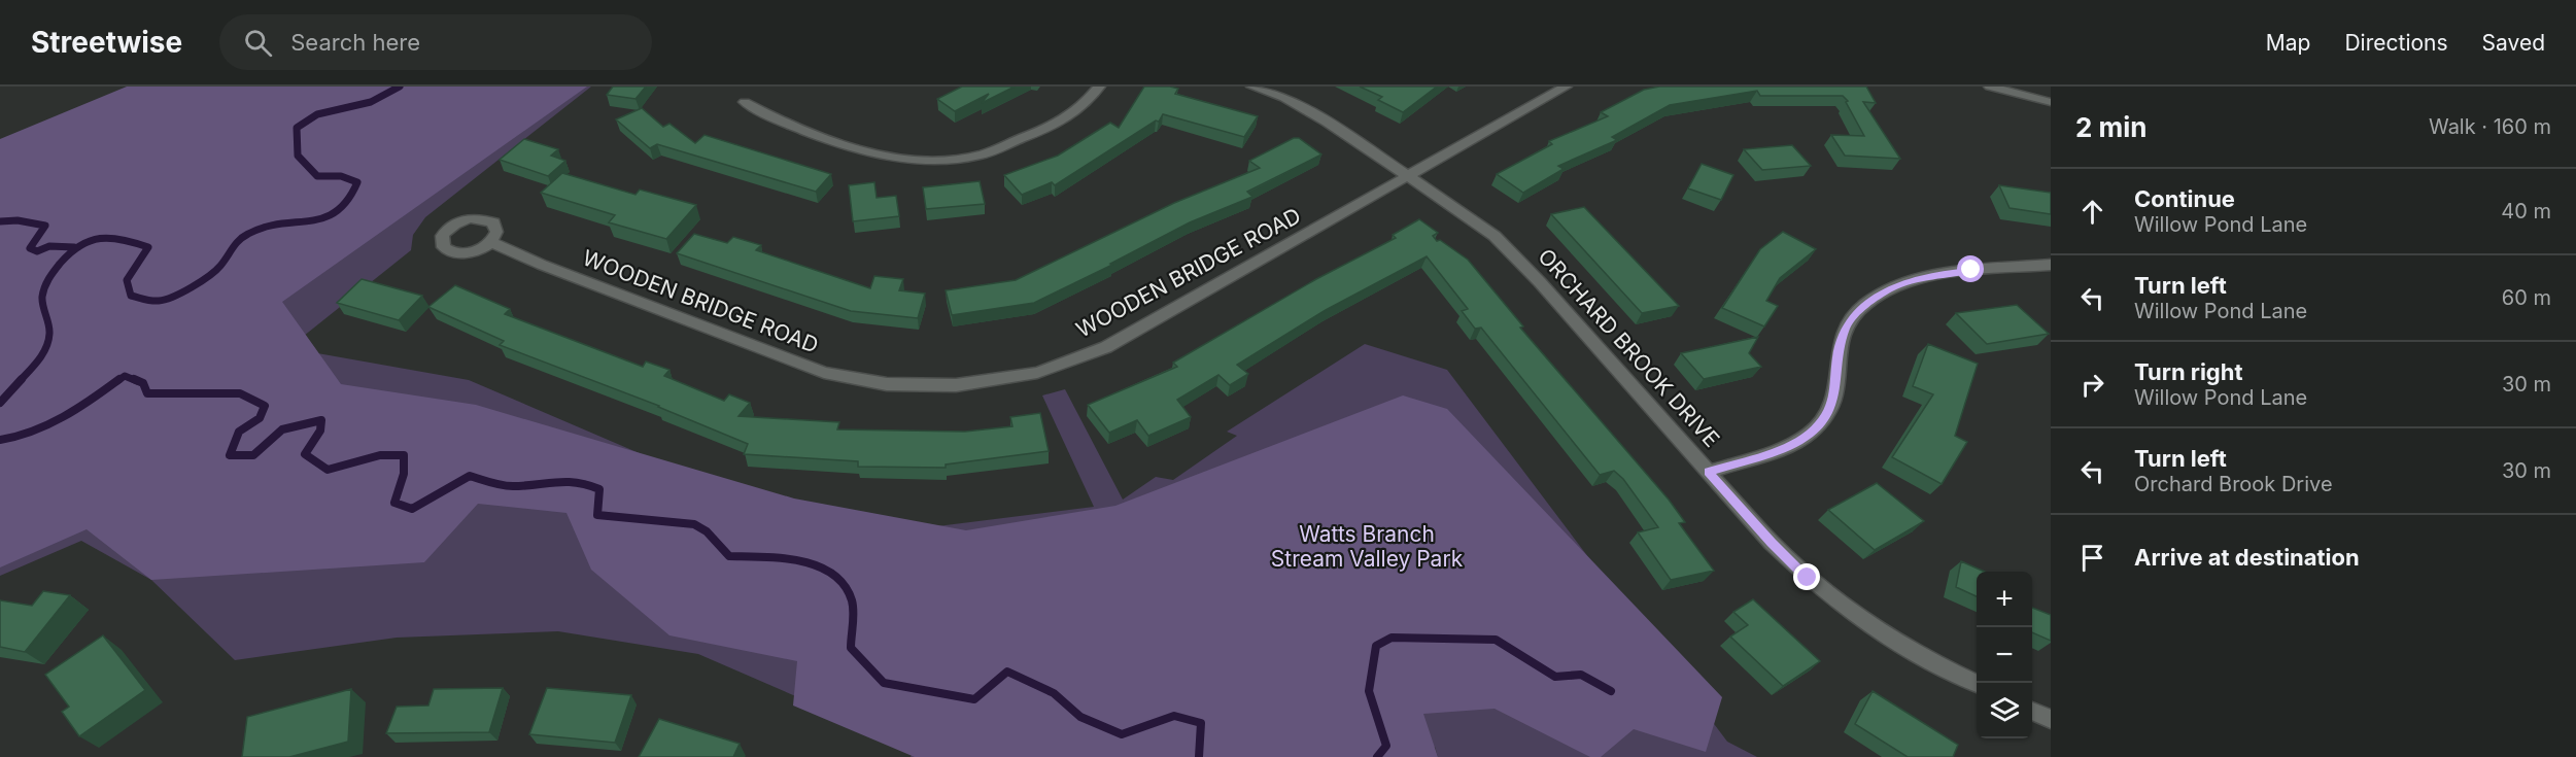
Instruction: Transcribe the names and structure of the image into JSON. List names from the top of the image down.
{
  "streets": {
    "street": ["WOODEN BRIDGE ROAD", "ORCHARD BROOK DRIVE"]
  },
  "crossings": [
    ["WOODEN BRIDGE ROAD", "ORCHARD BROOK DRIVE"]
  ],
  "parks": ["Watts Branch Stream Valley Park"],
  "page": {
    "header": "Streetwise",
    "search": "Search here",
    "nav": ["Map", "Directions", "Saved"],
    "heading": ["2 min", "Walk · 160 m"],
    "list": [
      ["Continue", "Willow Pond Lane", "40 m"],
      ["Turn left", "Willow Pond Lane", "60 m"],
      ["Turn right", "Willow Pond Lane", "30 m"],
      ["Turn left", "Orchard Brook Drive", "30 m"],
      "Arrive at destination"
    ],
    "map_buttons": ["+", "−"]
  }
}
